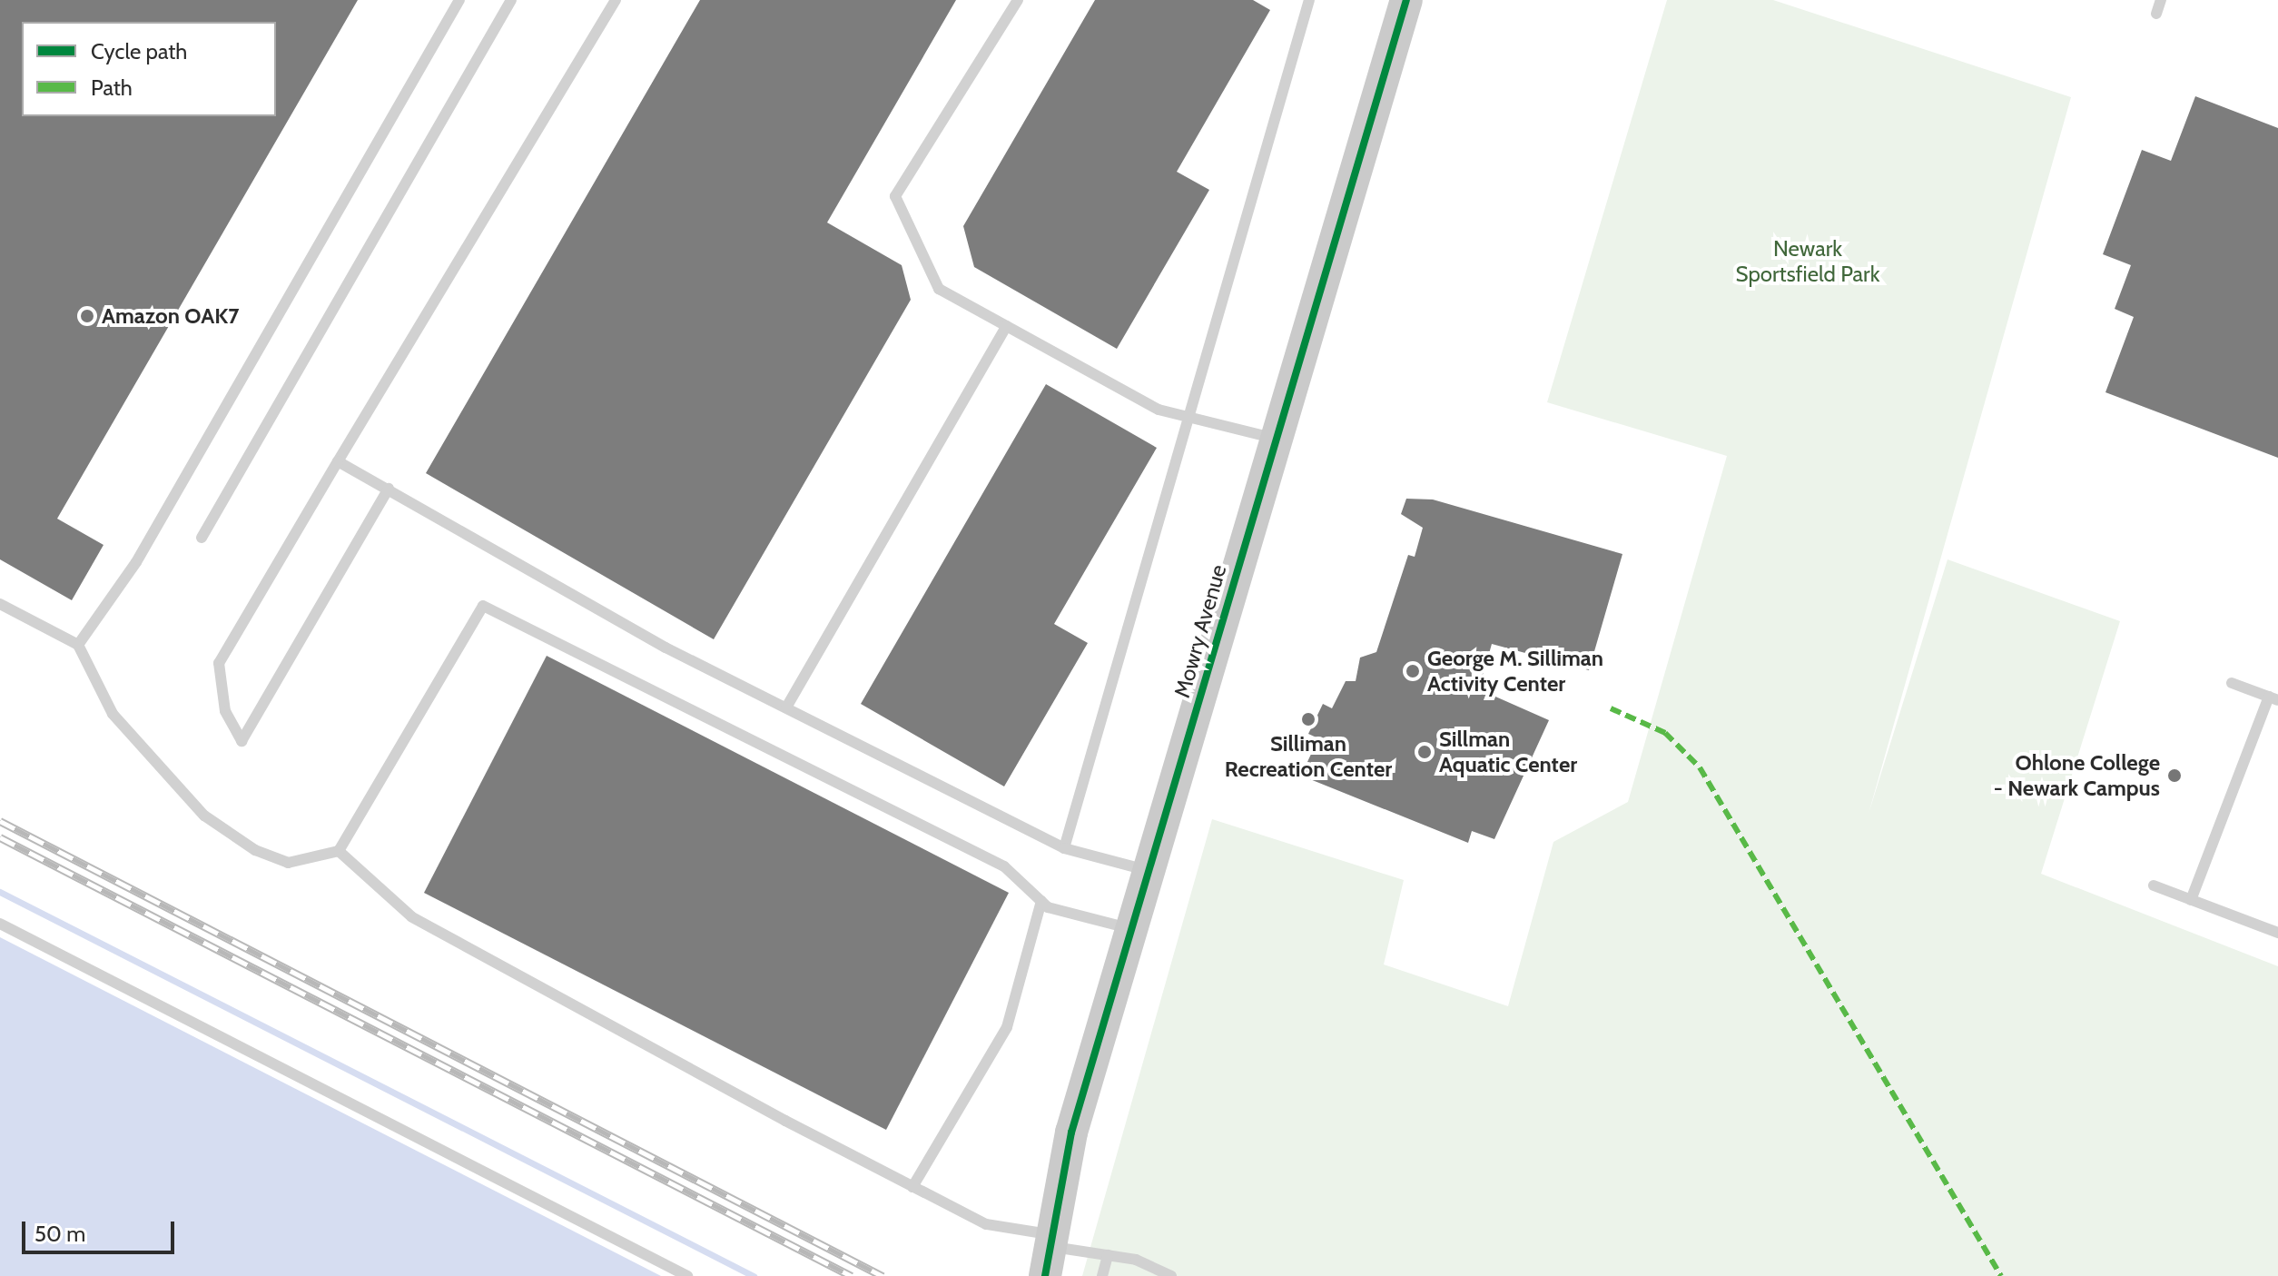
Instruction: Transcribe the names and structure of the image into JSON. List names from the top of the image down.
{
  "streets": {
    "main road": ["Mowry Avenue"]
  },
  "parks": ["Newark Sportsfield Park"],
  "places": [
    "Amazon OAK7",
    "George M. Silliman Activity Center",
    "Silliman Recreation Center",
    "Sillman Aquatic Center",
    "Ohlone College - Newark Campus"
  ],
  "legend": ["Cycle path", "Path"],
  "scale_bar": "50 m"
}
